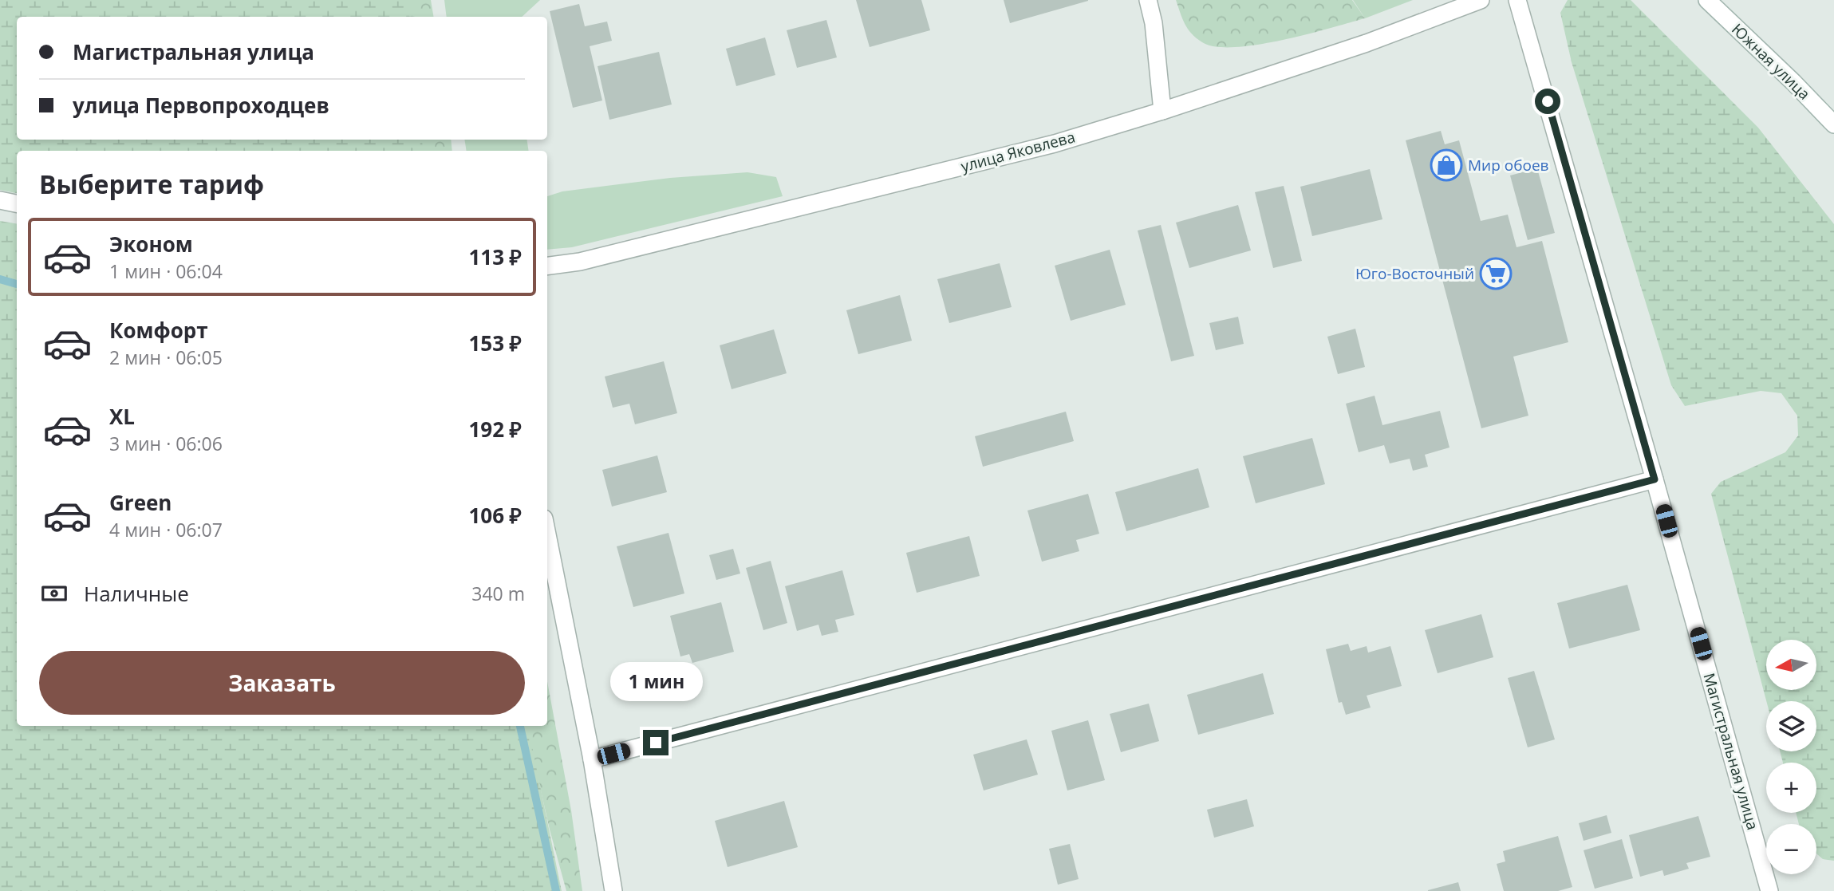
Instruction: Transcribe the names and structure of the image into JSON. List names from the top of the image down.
{
  "streets": {
    "street": ["Южная улица", "улица Яковлева", "Магистральная улица"]
  },
  "places": {
    "shop": ["Мир обоев"],
    "supermarket": ["Юго-Восточный"]
  },
  "north": "left",
  "page": {
    "banner": ["Магистральная улица", "улица Первопроходцев"],
    "heading": "Выберите тариф",
    "list": [
      {
        "name": "Эконом",
        "note": "1 мин · 06:04",
        "value": "113 ₽"
      },
      {
        "name": "Комфорт",
        "note": "2 мин · 06:05",
        "value": "153 ₽"
      },
      {
        "name": "XL",
        "note": "3 мин · 06:06",
        "value": "192 ₽"
      },
      {
        "name": "Green",
        "note": "4 мин · 06:07",
        "value": "106 ₽"
      }
    ],
    "pay": ["Наличные", "340 m"],
    "map_buttons": ["+", "−"],
    "buttons": "Заказать",
    "bubble": "1 мин"
  }
}
